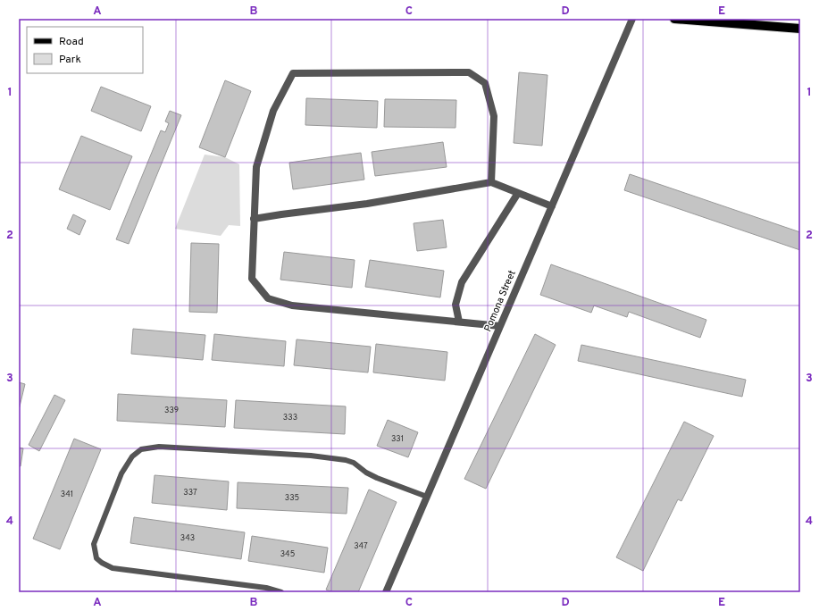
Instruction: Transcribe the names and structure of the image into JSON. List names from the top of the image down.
{
  "streets": {
    "street": ["Pomona Street"]
  },
  "house_numbers": [
    "339",
    "333",
    "331",
    "337",
    "341",
    "335",
    "343",
    "347",
    "345"
  ],
  "legend": ["Road", "Park"],
  "grid": {
    "columns": [
      "A",
      "B",
      "C",
      "D",
      "E"
    ],
    "rows": [
      "1",
      "2",
      "3",
      "4"
    ]
  }
}
